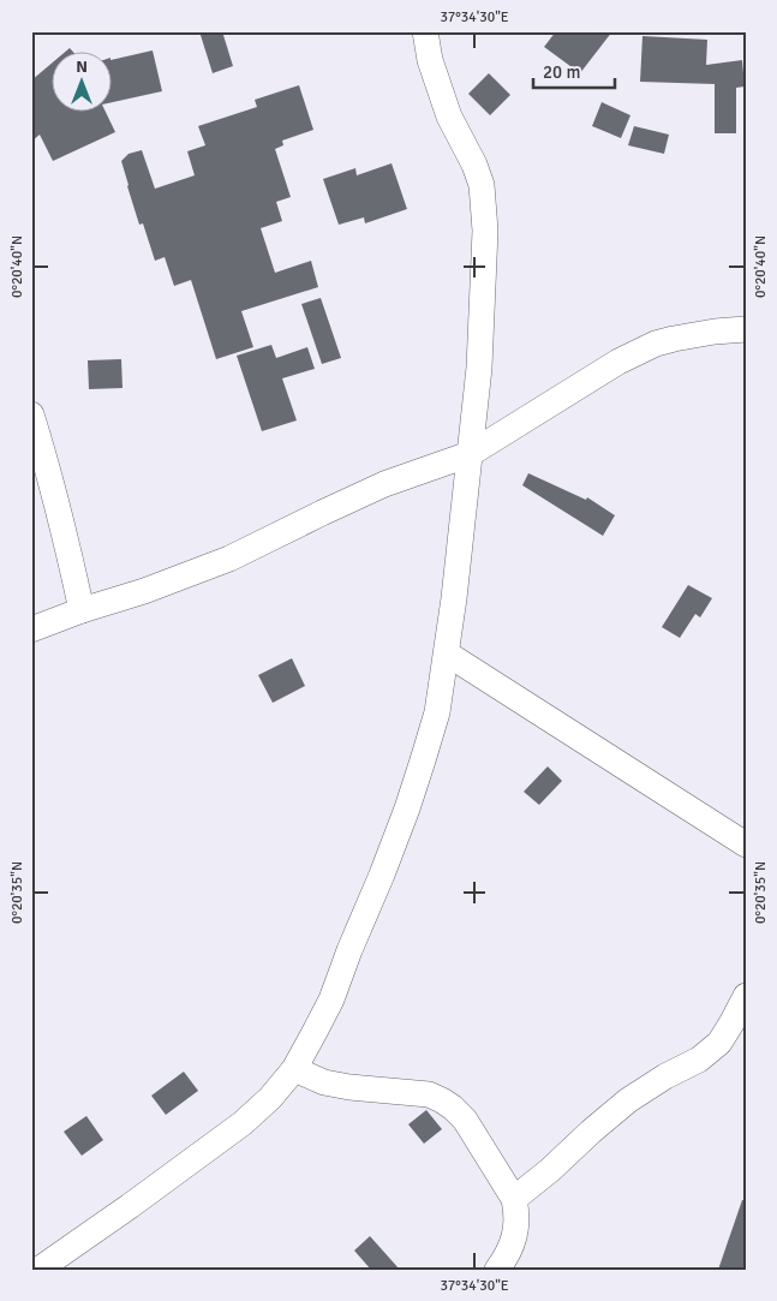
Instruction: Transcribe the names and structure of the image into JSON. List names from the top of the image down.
{
  "scale_bar": "20 m",
  "north": "top",
  "coordinates": ["37°34'30\"E", "0°20'40\"N", "0°20'35\"N"]
}
